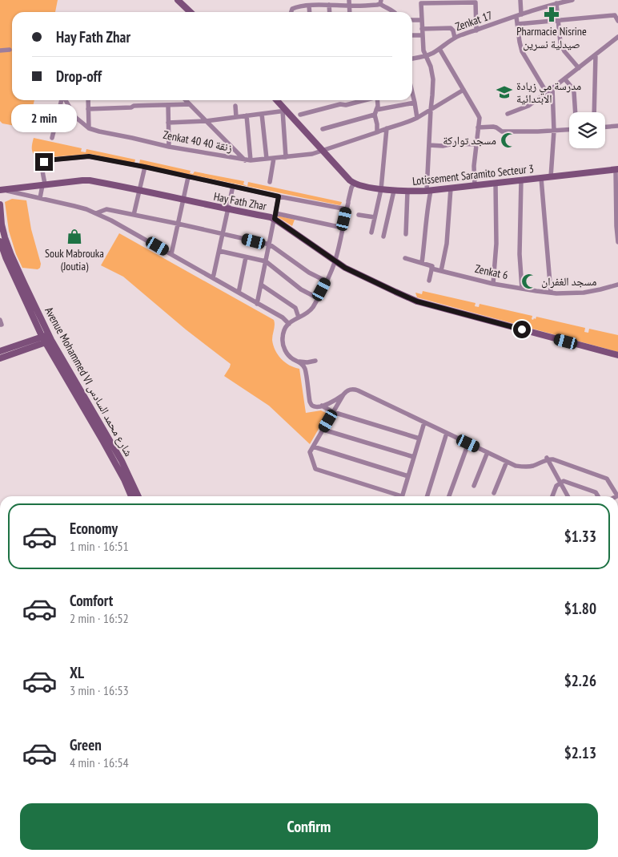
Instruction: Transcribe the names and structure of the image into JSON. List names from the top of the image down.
{
  "streets": {
    "street": [
      "Zenkat 17",
      "Zenkat 40 زنقة 40",
      "Lotissement Saramito Secteur 3",
      "Hay Fath Zhar",
      "Zenkat 6",
      "Avenue Mohammed VI شارع محمد السادس"
    ]
  },
  "places": {
    "pharmacy": ["Pharmacie Nisrine صيدلية نسرين"],
    "school or university": ["مدرسة مي زيادة الابتدائية"],
    "mosque": ["مسجد تواركة", "مسجد الغفران"],
    "shop": ["Souk Mabrouka (Joutia)"]
  },
  "page": {
    "banner": ["Hay Fath Zhar", "Drop-off"],
    "bubble": "2 min",
    "list": [
      {
        "name": "Economy",
        "note": "1 min · 16:51",
        "value": "$1.33"
      },
      {
        "name": "Comfort",
        "note": "2 min · 16:52",
        "value": "$1.80"
      },
      {
        "name": "XL",
        "note": "3 min · 16:53",
        "value": "$2.26"
      },
      {
        "name": "Green",
        "note": "4 min · 16:54",
        "value": "$2.13"
      }
    ],
    "buttons": "Confirm"
  }
}
